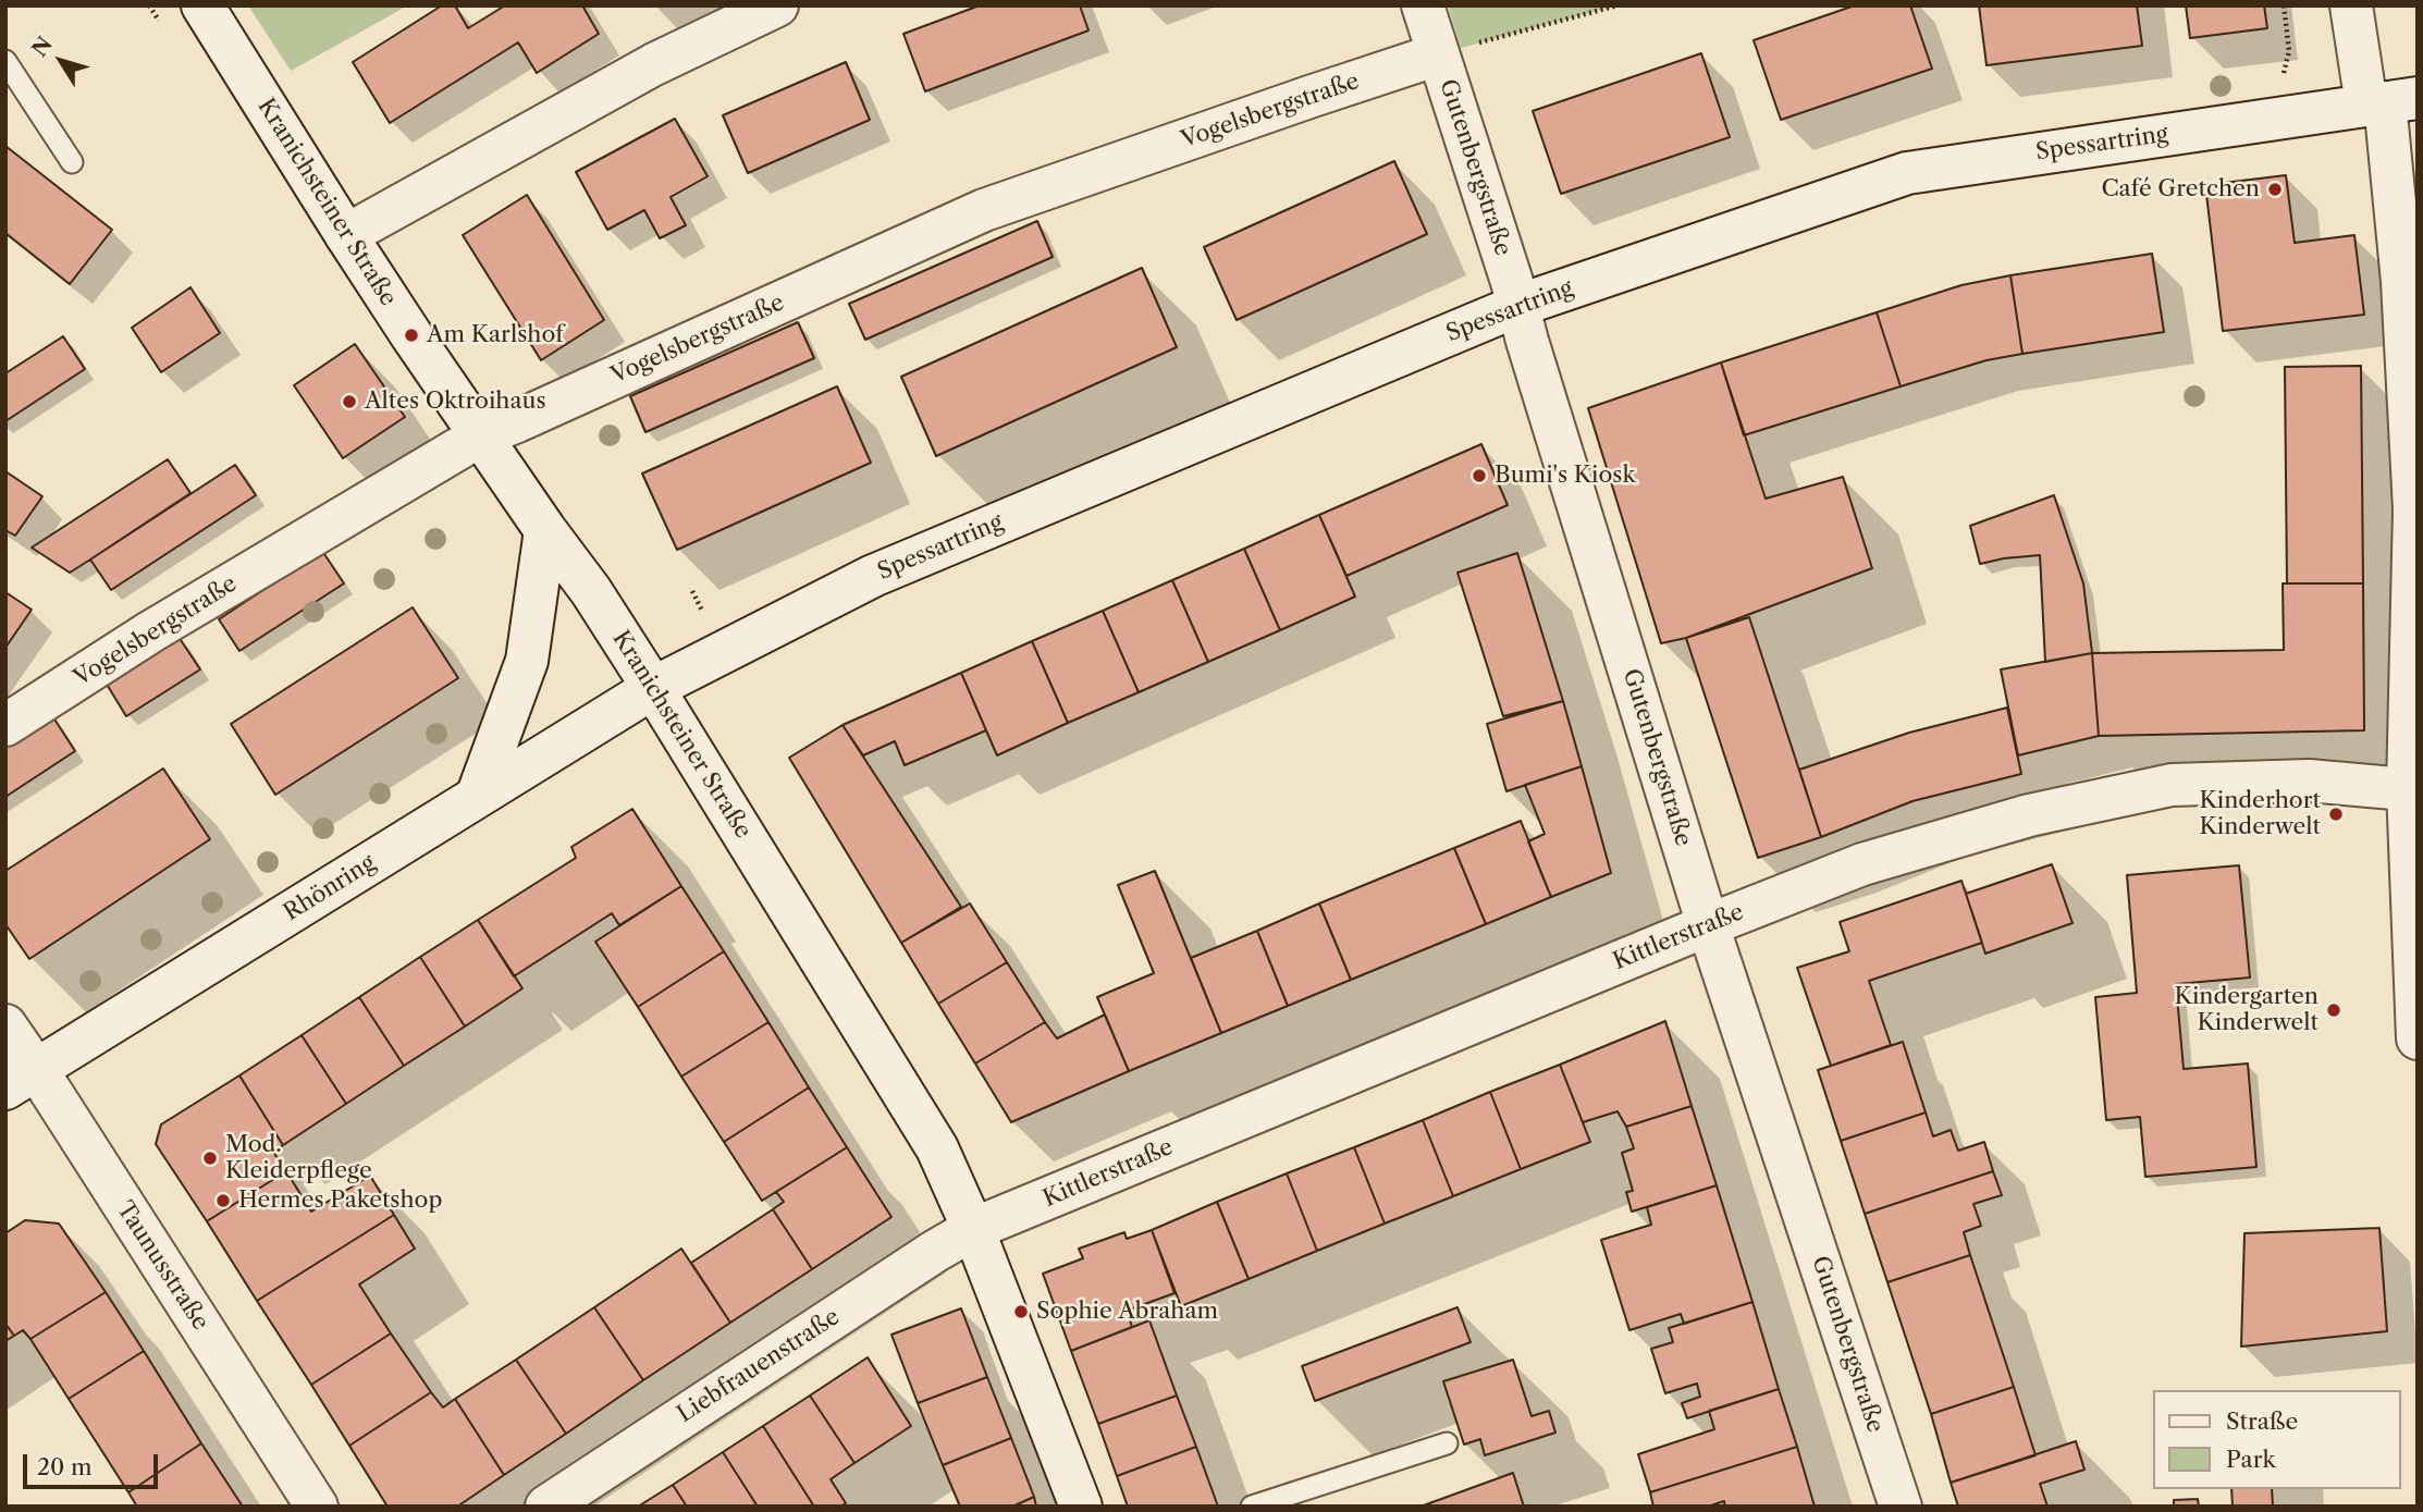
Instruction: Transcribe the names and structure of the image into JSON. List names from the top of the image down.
{
  "streets": {
    "street": [
      "Vogelsbergstraße",
      "Spessartring",
      "Gutenbergstraße",
      "Kranichsteiner Straße",
      "Rhönring",
      "Kittlerstraße",
      "Taunusstraße",
      "Liebfrauenstraße"
    ]
  },
  "crossings": [
    ["Vogelsbergstraße", "Gutenbergstraße"],
    ["Vogelsbergstraße", "Kranichsteiner Straße"],
    ["Spessartring", "Gutenbergstraße"],
    ["Spessartring", "Kranichsteiner Straße"],
    ["Spessartring", "Rhönring"],
    ["Gutenbergstraße", "Kittlerstraße"],
    ["Kranichsteiner Straße", "Rhönring"],
    ["Kranichsteiner Straße", "Kittlerstraße"],
    ["Kranichsteiner Straße", "Liebfrauenstraße"],
    ["Rhönring", "Taunusstraße"],
    ["Kittlerstraße", "Liebfrauenstraße"]
  ],
  "places": [
    "Café Gretchen",
    "Am Karlshof",
    "Altes Oktroihaus",
    "Bumi's Kiosk",
    "Kinderhort Kinderwelt",
    "Kindergarten Kinderwelt",
    "Mod. Kleiderpflege",
    "Hermes Paketshop",
    "Sophie Abraham"
  ],
  "legend": ["Straße", "Park"],
  "scale_bar": "20 m",
  "north": "top left"
}
